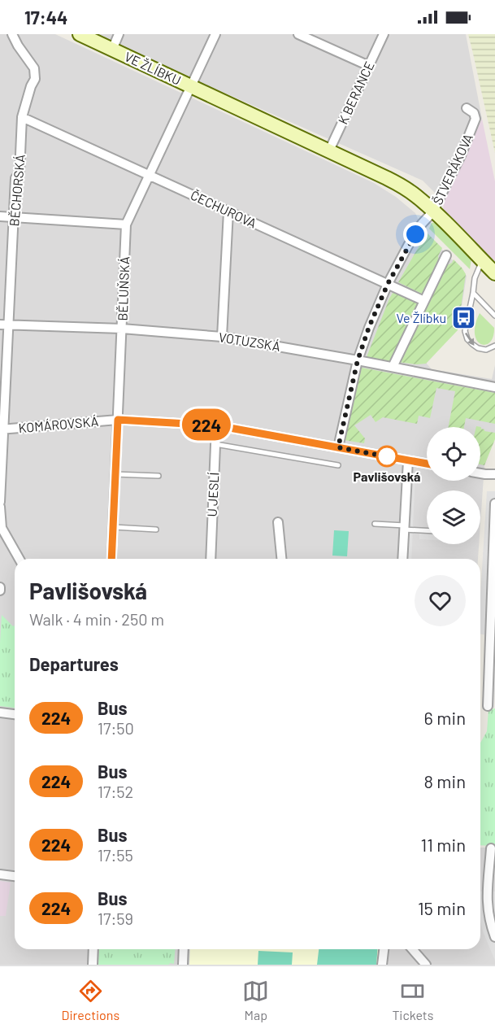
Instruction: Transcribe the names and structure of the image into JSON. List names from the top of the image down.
{
  "streets": {
    "street": [
      "VE ŽLÍBKU",
      "K BERANCE",
      "ŠTVERÁKOVA",
      "BĚCHORSKÁ",
      "ČECHUROVA",
      "BĚLUŇSKÁ",
      "VOTUZSKÁ",
      "KOMÁROVSKÁ",
      "U JESLÍ"
    ]
  },
  "crossings": [
    ["VE ŽLÍBKU", "K BERANCE"],
    ["VE ŽLÍBKU", "ŠTVERÁKOVA"],
    ["VE ŽLÍBKU", "BĚLUŇSKÁ"],
    ["ŠTVERÁKOVA", "ČECHUROVA"],
    ["ŠTVERÁKOVA", "VOTUZSKÁ"],
    ["ŠTVERÁKOVA", "KOMÁROVSKÁ"],
    ["BĚCHORSKÁ", "ČECHUROVA"],
    ["BĚCHORSKÁ", "VOTUZSKÁ"],
    ["BĚCHORSKÁ", "KOMÁROVSKÁ"],
    ["ČECHUROVA", "BĚLUŇSKÁ"],
    ["BĚLUŇSKÁ", "VOTUZSKÁ"],
    ["BĚLUŇSKÁ", "KOMÁROVSKÁ"],
    ["KOMÁROVSKÁ", "U JESLÍ"]
  ],
  "places": {
    "bus stop": ["Ve Žlíbku"],
    "other": ["Pavlišovská"]
  },
  "lines": ["bus line 224"],
  "page": {
    "status": "17:44",
    "on_map": "224",
    "heading": [
      ["Pavlišovská", "Walk · 4 min · 250 m"],
      "Departures"
    ],
    "list": [
      {
        "mark": "224",
        "name": "Bus",
        "note": "17:50",
        "value": "6 min"
      },
      {
        "mark": "224",
        "name": "Bus",
        "note": "17:52",
        "value": "8 min"
      },
      {
        "mark": "224",
        "name": "Bus",
        "note": "17:55",
        "value": "11 min"
      },
      {
        "mark": "224",
        "name": "Bus",
        "note": "17:59",
        "value": "15 min"
      }
    ],
    "tabs": ["Directions", "Map", "Tickets"]
  }
}
